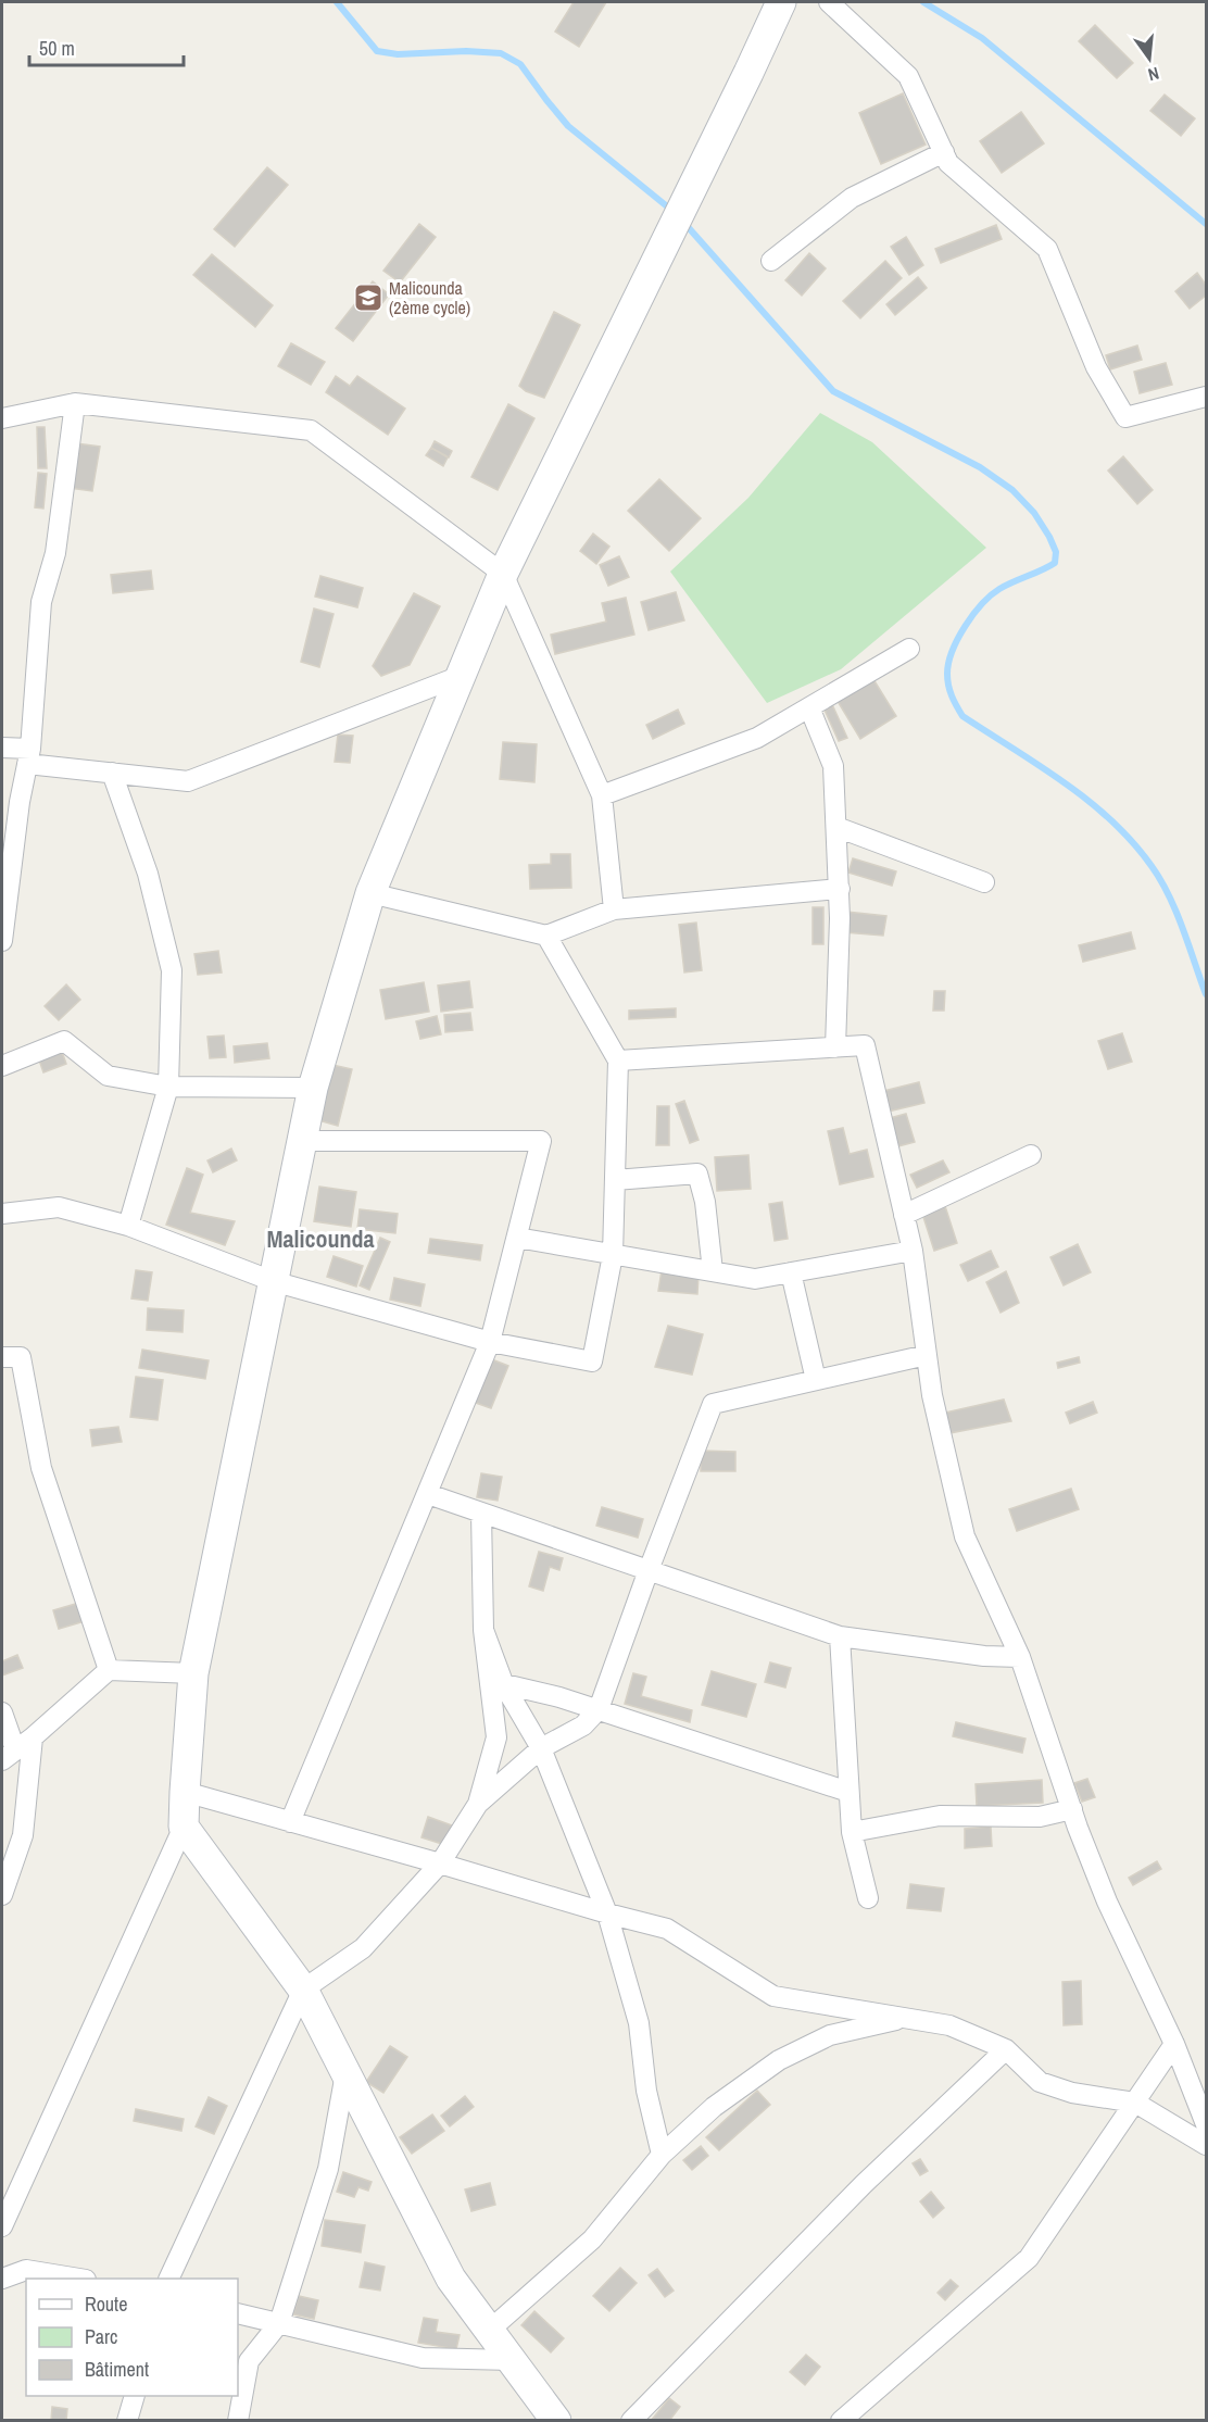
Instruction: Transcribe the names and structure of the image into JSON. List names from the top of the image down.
{
  "districts": ["Malicounda"],
  "places": {
    "school or university": ["Malicounda (2ème cycle)"]
  },
  "legend": ["Route", "Parc", "Bâtiment"],
  "scale_bar": "50 m",
  "north": "bottom"
}
